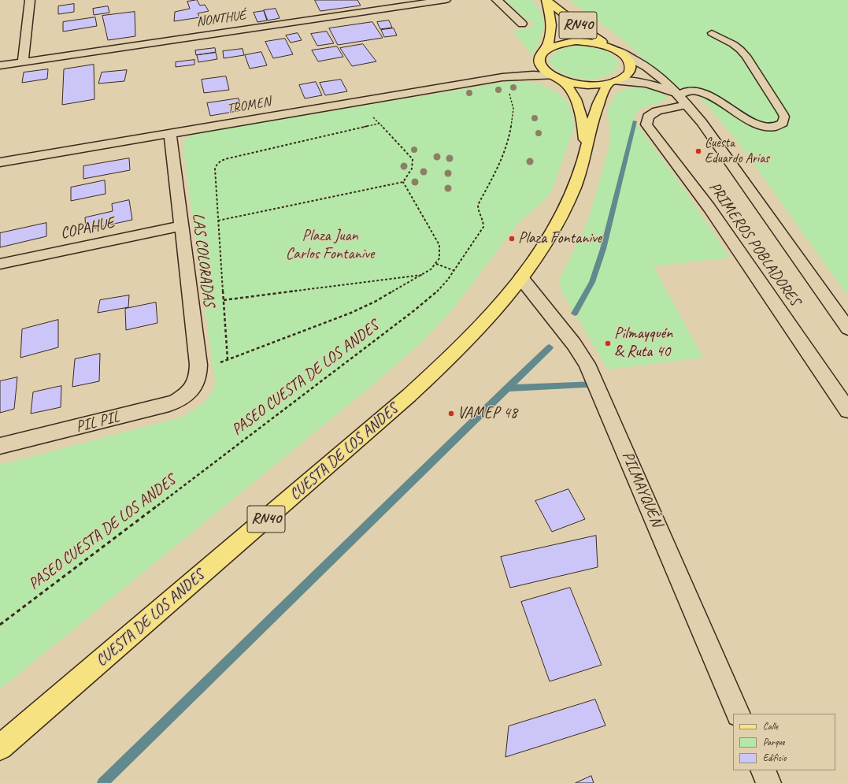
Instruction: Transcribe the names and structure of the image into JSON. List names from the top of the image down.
{
  "streets": {
    "main road": ["RN40", "CUESTA DE LOS ANDES"],
    "street": [
      "NONTHUÉ",
      "TROMEN",
      "COPAHUE",
      "PRIMEROS POBLADORES",
      "LAS COLORADAS",
      "PIL PIL",
      "PILMAYQUÉN"
    ],
    "path": ["PASEO CUESTA DE LOS ANDES"]
  },
  "crossings": [
    ["RN40", "TROMEN"],
    ["RN40", "CUESTA DE LOS ANDES"],
    ["TROMEN", "LAS COLORADAS"],
    ["TROMEN", "CUESTA DE LOS ANDES"],
    ["COPAHUE", "LAS COLORADAS"],
    ["LAS COLORADAS", "PIL PIL"],
    ["CUESTA DE LOS ANDES", "PILMAYQUÉN"]
  ],
  "parks": ["Plaza Juan Carlos Fontanive"],
  "places": [
    "Cuesta Eduardo Arias",
    "Plaza Fontanive",
    "Pilmayquén & Ruta 40",
    "VAMEP 48"
  ],
  "legend": ["Calle", "Parque", "Edificio"]
}
